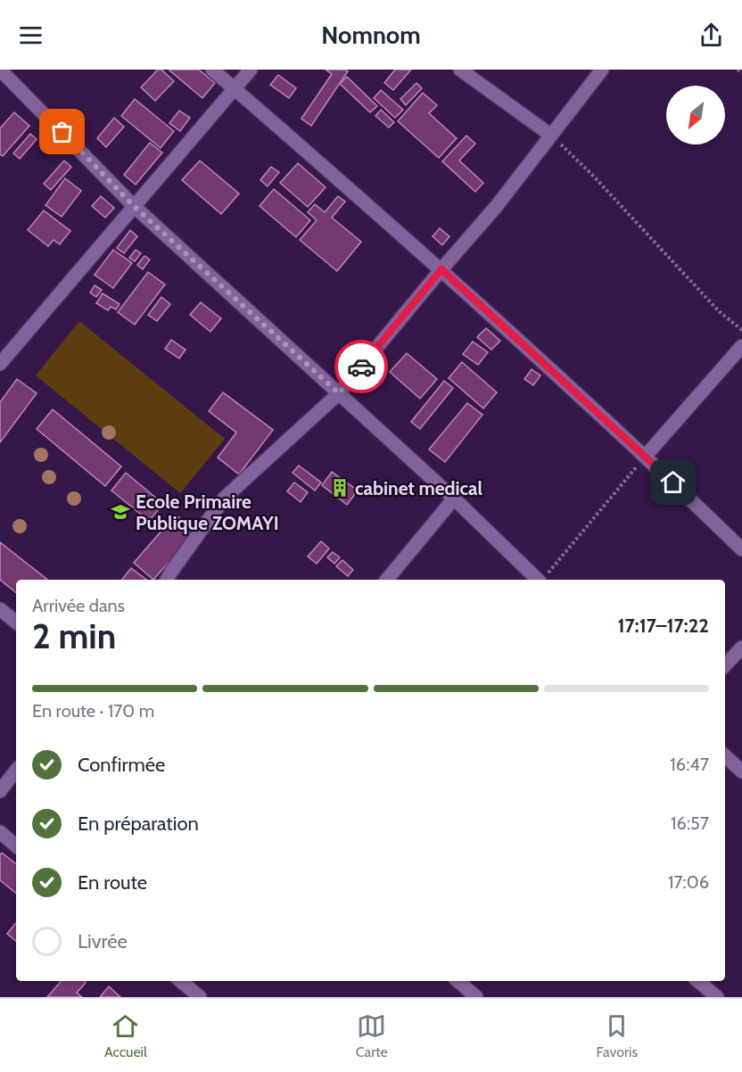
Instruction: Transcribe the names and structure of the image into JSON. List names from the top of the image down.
{
  "places": {
    "building": ["cabinet medical"],
    "school or university": ["Ecole Primaire Publique ZOMAYI"]
  },
  "north": "bottom left",
  "page": {
    "header": "Nomnom",
    "heading": ["2 min", "Arrivée dans", "17:17–17:22"],
    "bar": "En route · 170 m",
    "list": [
      ["Confirmée", "16:47"],
      ["En préparation", "16:57"],
      ["En route", "17:06"],
      "Livrée"
    ],
    "tabs": ["Accueil", "Carte", "Favoris"]
  }
}
